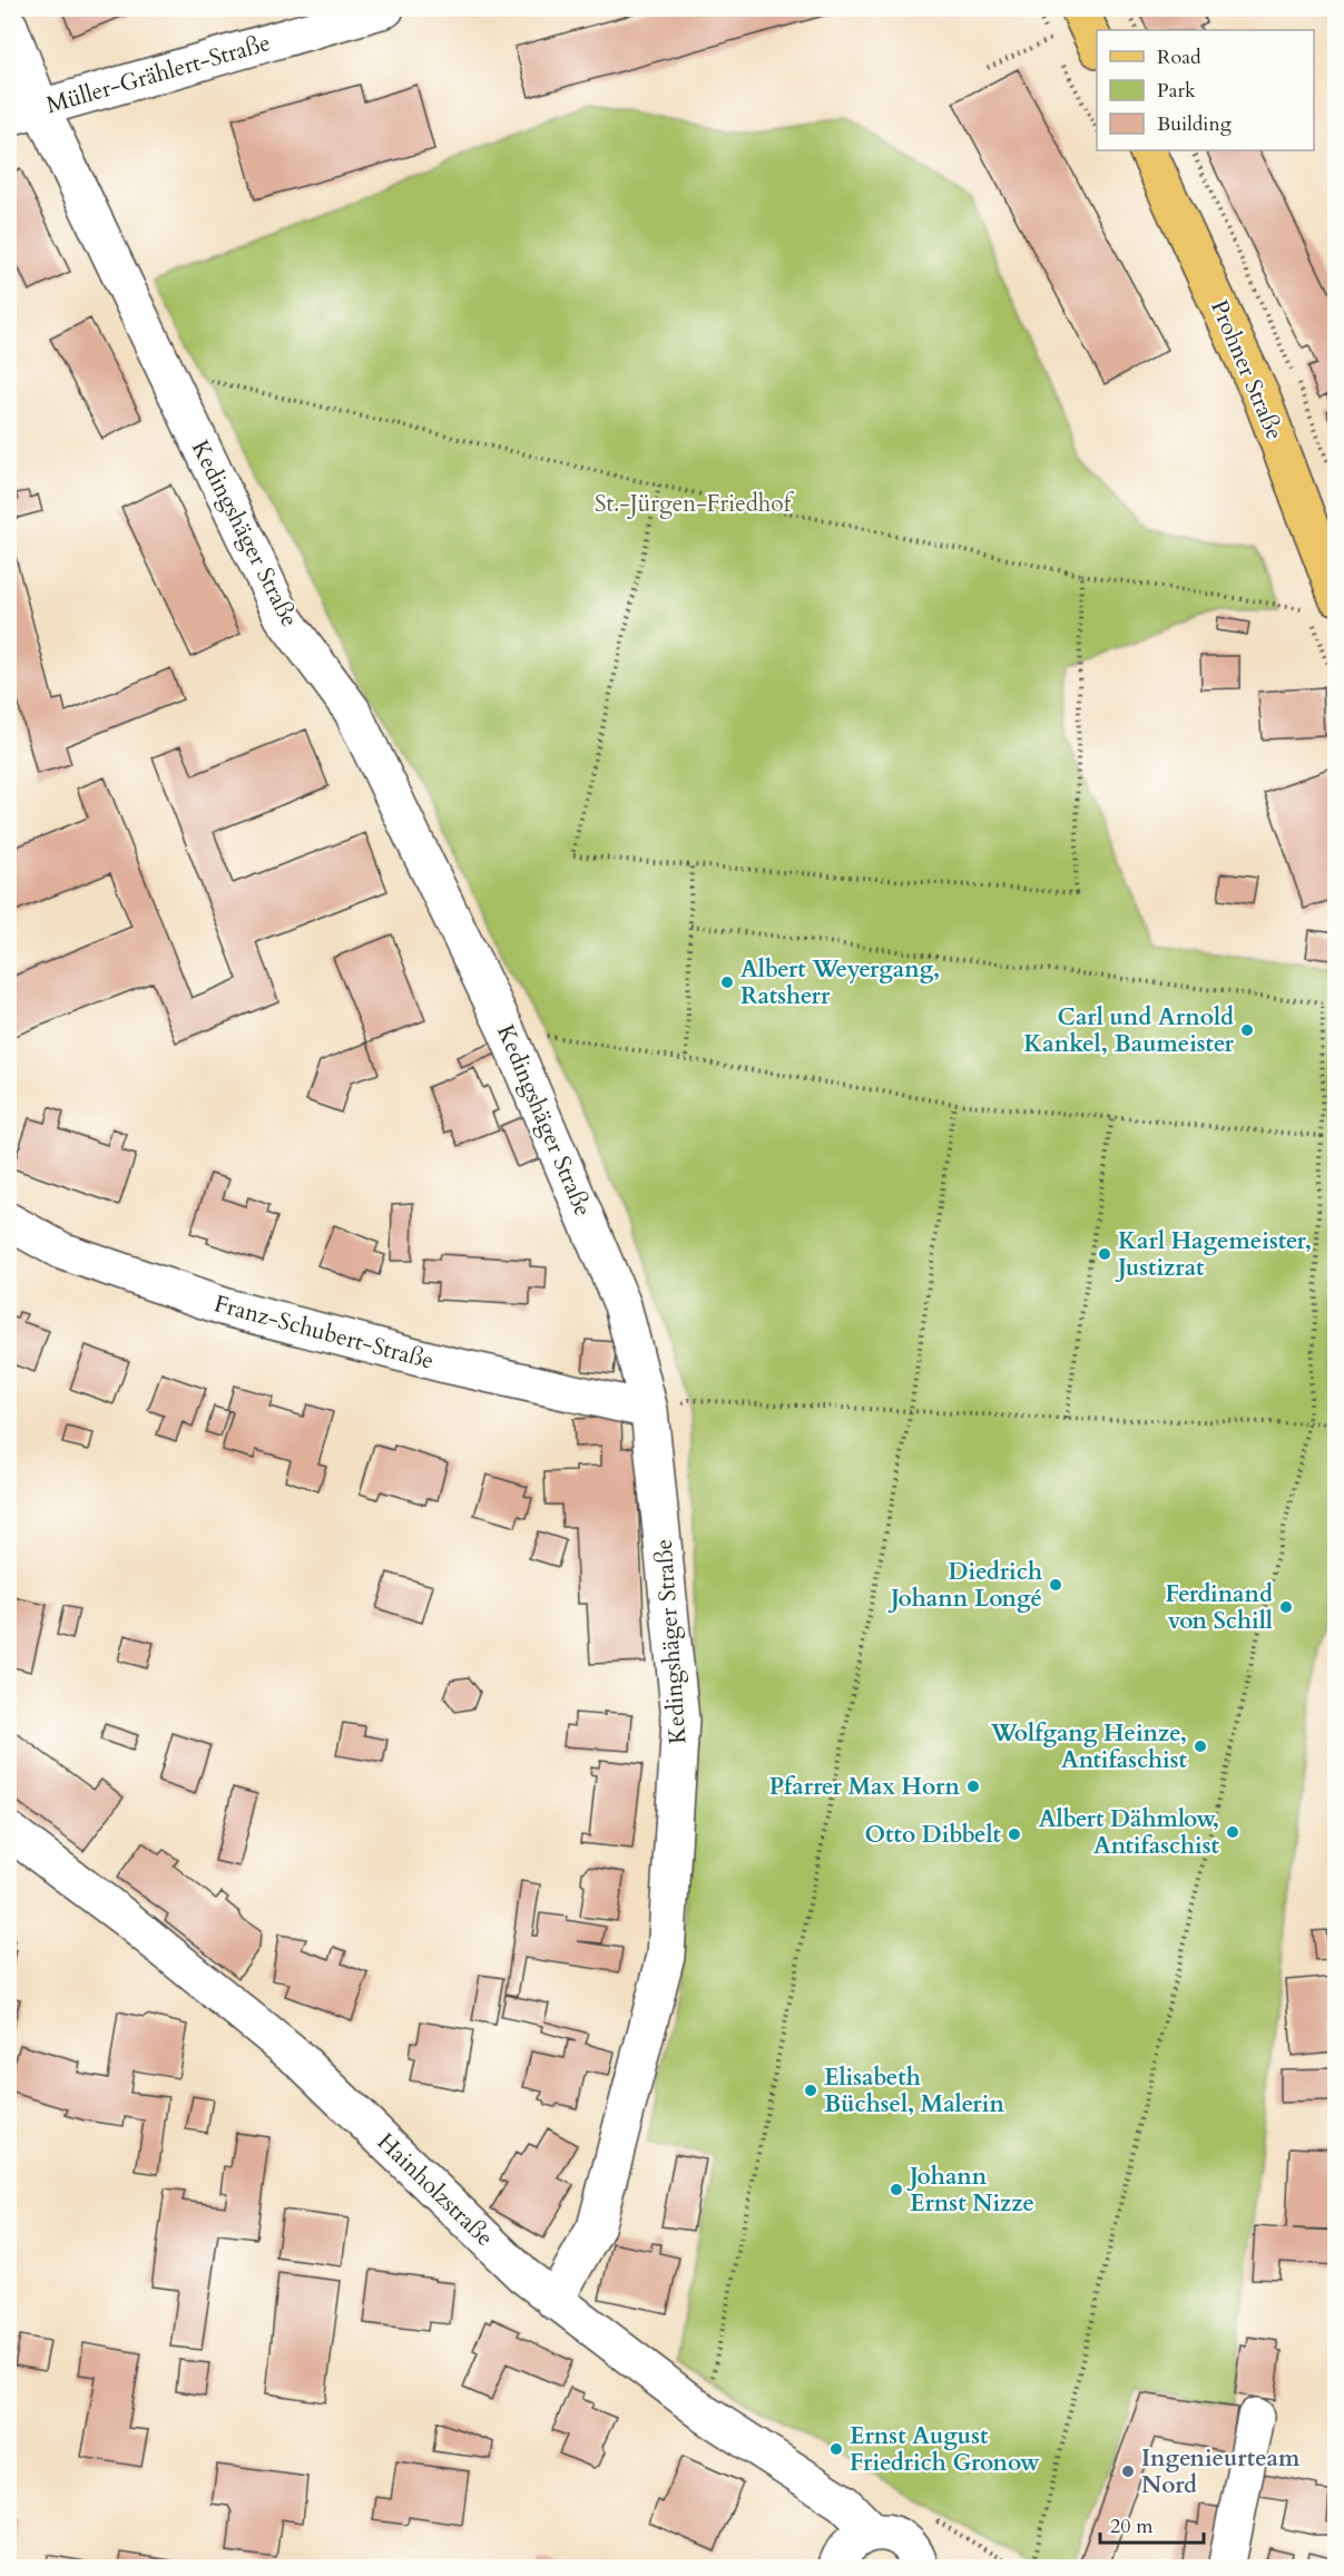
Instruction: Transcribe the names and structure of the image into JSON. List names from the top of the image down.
{
  "streets": {
    "main road": ["Prohner Straße"],
    "street": [
      "Müller-Grählert-Straße",
      "Kedingshäger Straße",
      "Franz-Schubert-Straße",
      "Hainholzstraße"
    ]
  },
  "crossings": [
    ["Müller-Grählert-Straße", "Kedingshäger Straße"],
    ["Kedingshäger Straße", "Franz-Schubert-Straße"],
    ["Kedingshäger Straße", "Hainholzstraße"]
  ],
  "parks": ["St.-Jürgen-Friedhof"],
  "places": [
    "Albert Weyergang, Ratsherr",
    "Carl und Arnold Kankel, Baumeister",
    "Karl Hagemeister, Justizrat",
    "Diedrich Johann Longé",
    "Ferdinand von Schill",
    "Wolfgang Heinze, Antifaschist",
    "Pfarrer Max Horn",
    "Albert Dähmlow, Antifaschist",
    "Otto Dibbelt",
    "Elisabeth Büchsel, Malerin",
    "Johann Ernst Nizze",
    "Ernst August Friedrich Gronow",
    "Ingenieurteam Nord"
  ],
  "legend": ["Road", "Park", "Building"],
  "scale_bar": "20 m"
}
